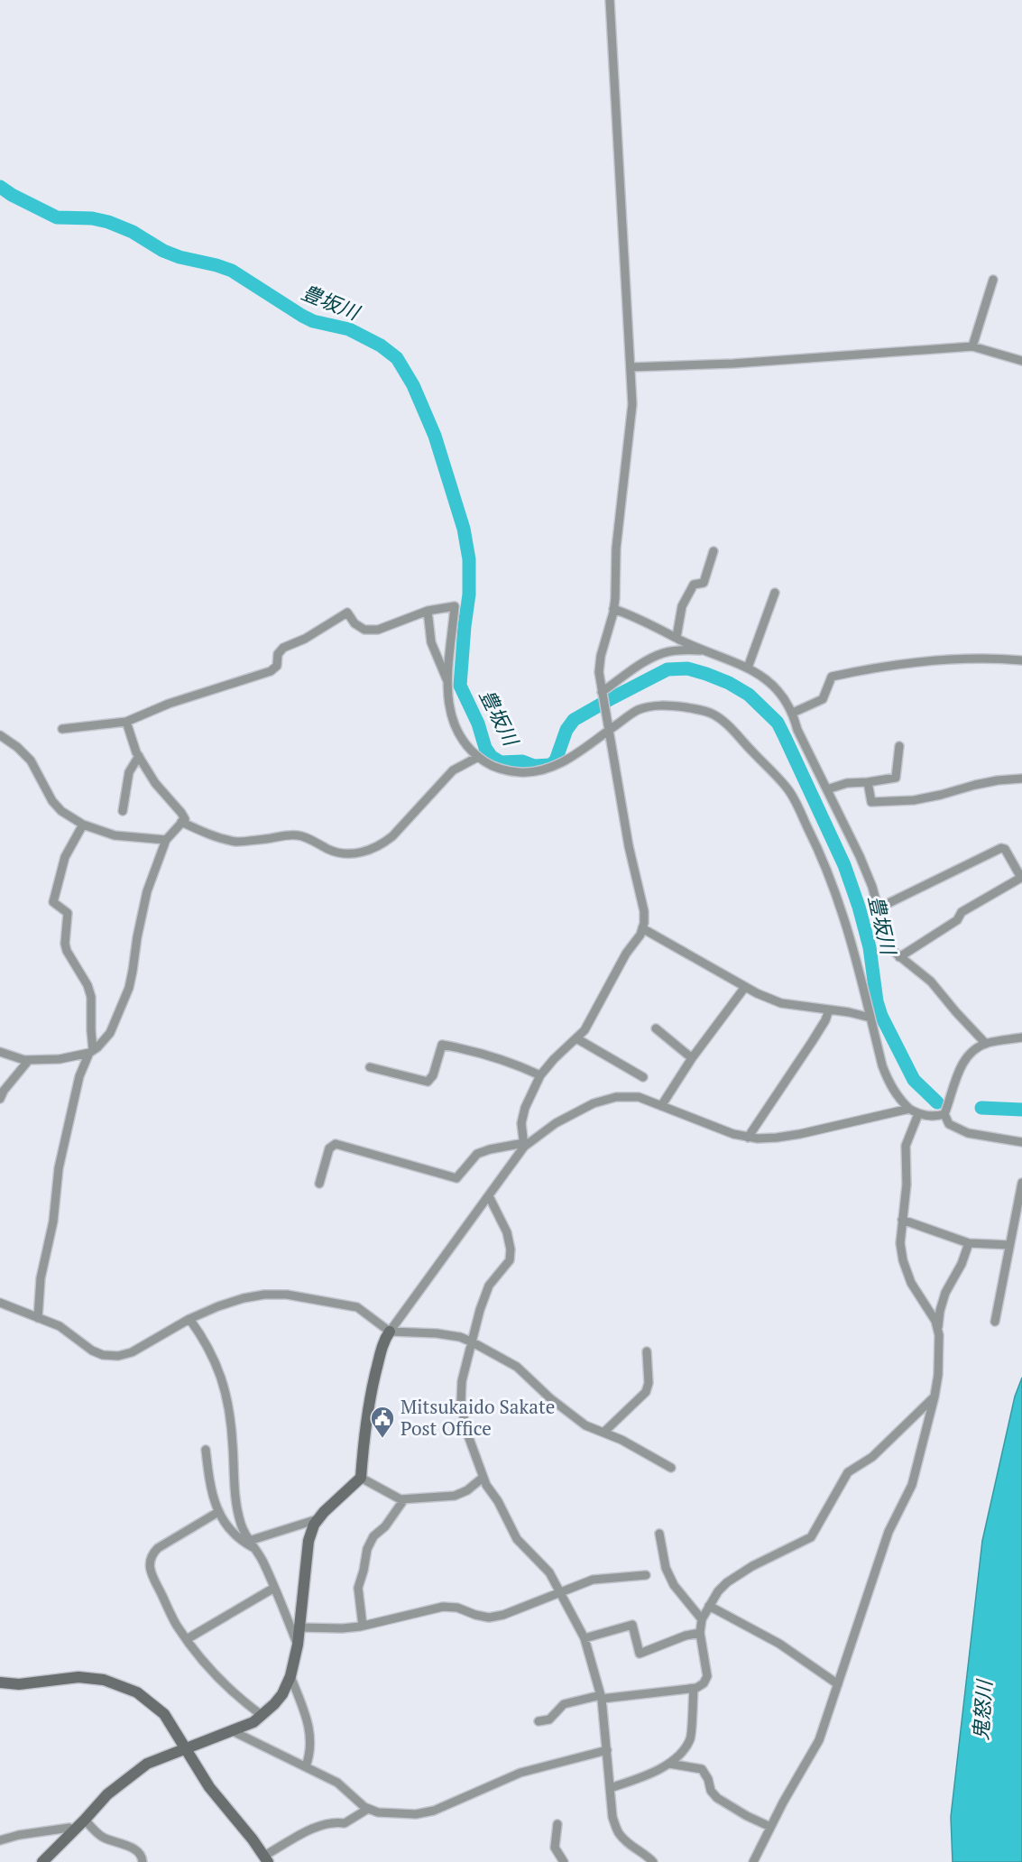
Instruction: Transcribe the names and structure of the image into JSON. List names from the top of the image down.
{
  "water": ["豊坂川", "鬼怒川"],
  "places": {
    "public building": ["Mitsukaido Sakate Post Office"]
  }
}
